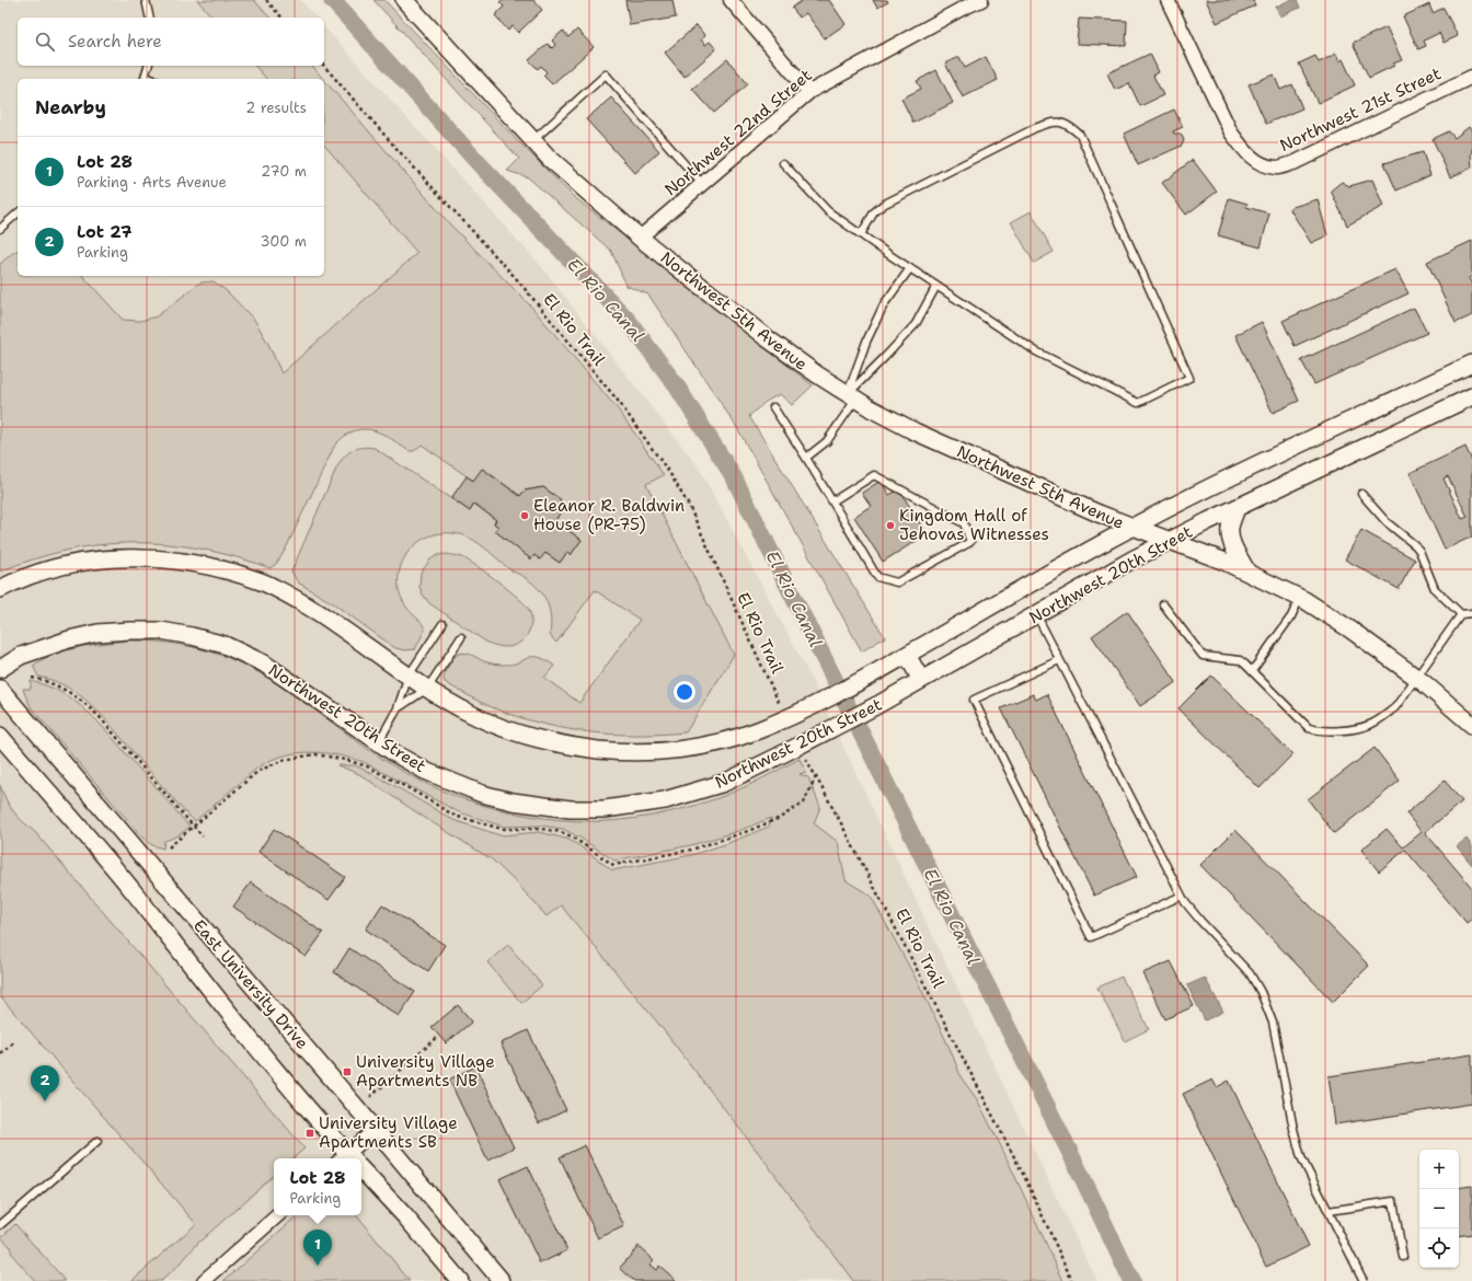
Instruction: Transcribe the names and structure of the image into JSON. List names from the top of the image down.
{
  "streets": {
    "street": [
      "Northwest 21st Street",
      "Northwest 22nd Street",
      "Northwest 5th Avenue",
      "Northwest 20th Street",
      "East University Drive"
    ],
    "path": ["El Rio Trail"]
  },
  "crossings": [
    ["Northwest 22nd Street", "Northwest 5th Avenue"],
    ["Northwest 5th Avenue", "Northwest 20th Street"],
    ["El Rio Trail", "Northwest 20th Street"]
  ],
  "water": ["El Rio Canal"],
  "places": {
    "other": ["Eleanor R. Baldwin House (PR-75)", "Kingdom Hall of Jehovas Witnesses"],
    "transit": ["University Village Apartments NB", "University Village Apartments SB"]
  },
  "page": {
    "search": "Search here",
    "heading": ["Nearby", "2 results"],
    "list": [
      {
        "mark": "1",
        "name": "Lot 28",
        "note": "Parking · Arts Avenue",
        "value": "270 m"
      },
      {
        "mark": "2",
        "name": "Lot 27",
        "note": "Parking",
        "value": "300 m"
      }
    ],
    "pins": ["2", "1"],
    "map_buttons": ["+", "−"],
    "popup": ["Lot 28", "Parking"]
  }
}
